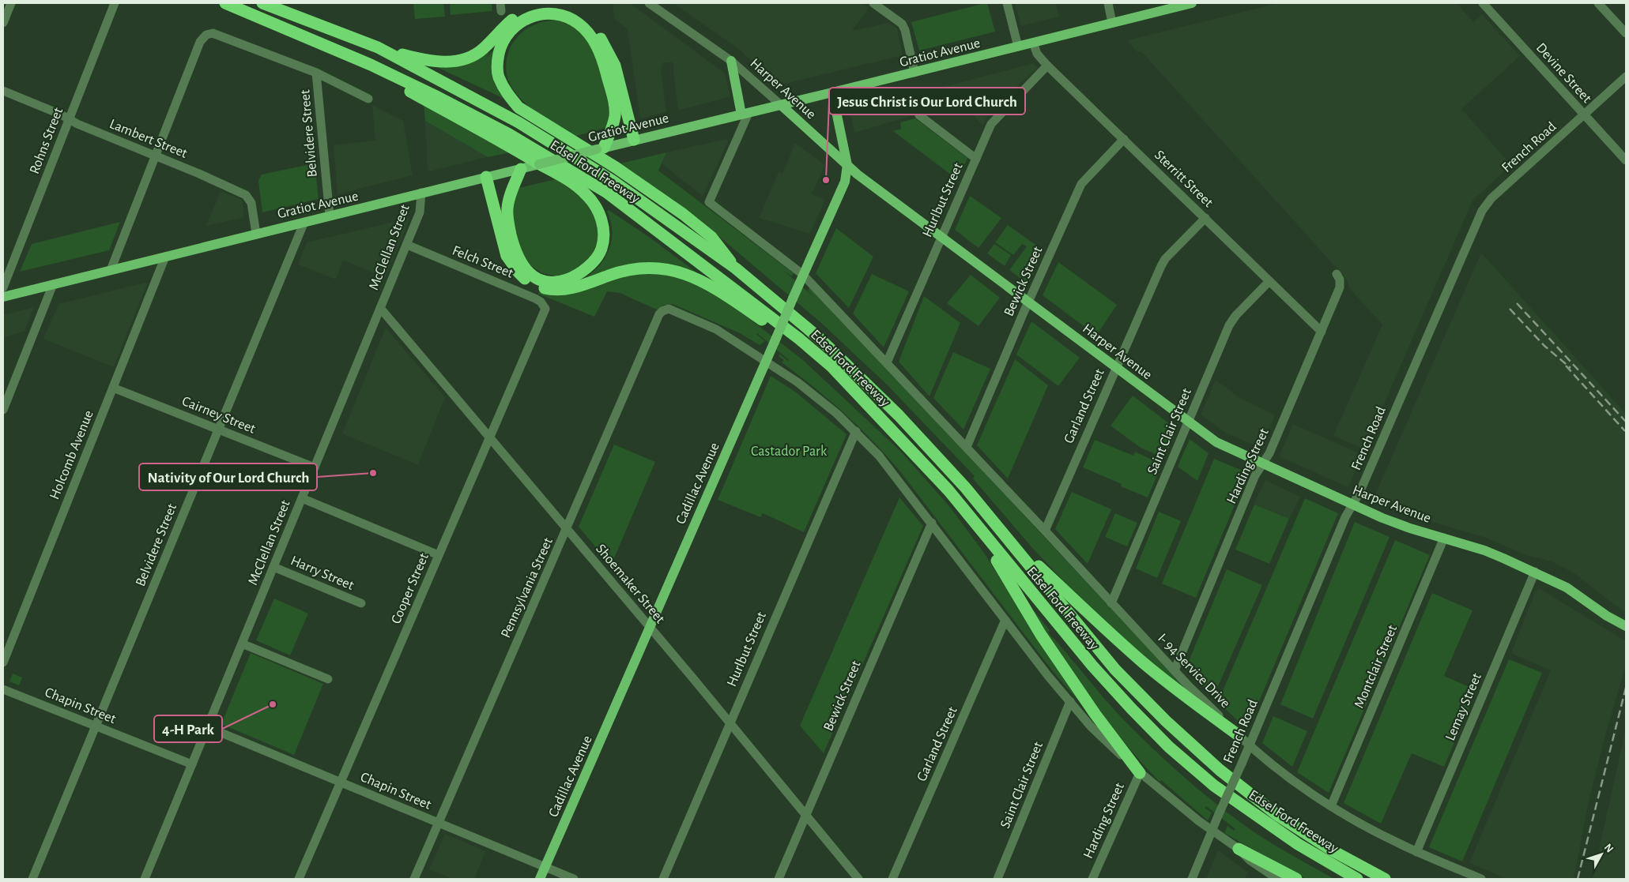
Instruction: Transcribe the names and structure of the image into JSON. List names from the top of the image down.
{
  "streets": {
    "highway": ["Edsel Ford Freeway"],
    "main road": ["Gratiot Avenue", "Harper Avenue", "Cadillac Avenue"],
    "street": [
      "Devine Street",
      "Belvidere Street",
      "Lambert Street",
      "Rohns Street",
      "French Road",
      "Sterritt Street",
      "Hurlbut Street",
      "McClellan Street",
      "Felch Street",
      "Bewick Street",
      "Garland Street",
      "Cairney Street",
      "Saint Clair Street",
      "Holcomb Avenue",
      "Harding Street",
      "Harry Street",
      "Shoemaker Street",
      "Pennsylvania Street",
      "Cooper Street",
      "Montclair Street",
      "I- 94 Service Drive",
      "Chapin Street",
      "Lemay Street"
    ]
  },
  "crossings": [
    ["Gratiot Avenue", "Harper Avenue"],
    ["Gratiot Avenue", "Belvidere Street"],
    ["Gratiot Avenue", "Lambert Street"],
    ["Gratiot Avenue", "Edsel Ford Freeway"],
    ["Gratiot Avenue", "Sterritt Street"],
    ["Gratiot Avenue", "McClellan Street"],
    ["Gratiot Avenue", "Holcomb Avenue"],
    ["Gratiot Avenue", "Cadillac Avenue"],
    ["Devine Street", "French Road"],
    ["Harper Avenue", "French Road"],
    ["Harper Avenue", "Hurlbut Street"],
    ["Harper Avenue", "Bewick Street"],
    ["Harper Avenue", "Garland Street"],
    ["Harper Avenue", "Saint Clair Street"],
    ["Harper Avenue", "Harding Street"],
    ["Harper Avenue", "Cadillac Avenue"],
    ["Harper Avenue", "Montclair Street"],
    ["Harper Avenue", "Lemay Street"],
    ["Belvidere Street", "Cairney Street"],
    ["Belvidere Street", "Chapin Street"],
    ["Lambert Street", "Rohns Street"],
    ["French Road", "I- 94 Service Drive"],
    ["Edsel Ford Freeway", "Hurlbut Street"],
    ["Edsel Ford Freeway", "Bewick Street"],
    ["Edsel Ford Freeway", "Garland Street"],
    ["Edsel Ford Freeway", "Cadillac Avenue"],
    ["Edsel Ford Freeway", "I- 94 Service Drive"],
    ["Sterritt Street", "Hurlbut Street"],
    ["Sterritt Street", "Bewick Street"],
    ["Sterritt Street", "Garland Street"],
    ["Sterritt Street", "Saint Clair Street"],
    ["Sterritt Street", "Harding Street"],
    ["Hurlbut Street", "Shoemaker Street"],
    ["McClellan Street", "Felch Street"],
    ["McClellan Street", "Cairney Street"],
    ["McClellan Street", "Harry Street"],
    ["McClellan Street", "Shoemaker Street"],
    ["McClellan Street", "Chapin Street"],
    ["Felch Street", "Cooper Street"],
    ["Bewick Street", "Shoemaker Street"],
    ["Garland Street", "I- 94 Service Drive"],
    ["Cairney Street", "Holcomb Avenue"],
    ["Saint Clair Street", "I- 94 Service Drive"],
    ["Harding Street", "I- 94 Service Drive"],
    ["Cadillac Avenue", "Shoemaker Street"],
    ["Cadillac Avenue", "Pennsylvania Street"],
    ["Cadillac Avenue", "Chapin Street"],
    ["Shoemaker Street", "Pennsylvania Street"],
    ["Shoemaker Street", "Cooper Street"],
    ["Pennsylvania Street", "Chapin Street"],
    ["Cooper Street", "Chapin Street"],
    ["Montclair Street", "I- 94 Service Drive"],
    ["I- 94 Service Drive", "Lemay Street"]
  ],
  "parks": ["Castador Park"],
  "places": ["Jesus Christ is Our Lord Church", "Nativity of Our Lord Church", "4-H Park"],
  "north": "top right"
}
